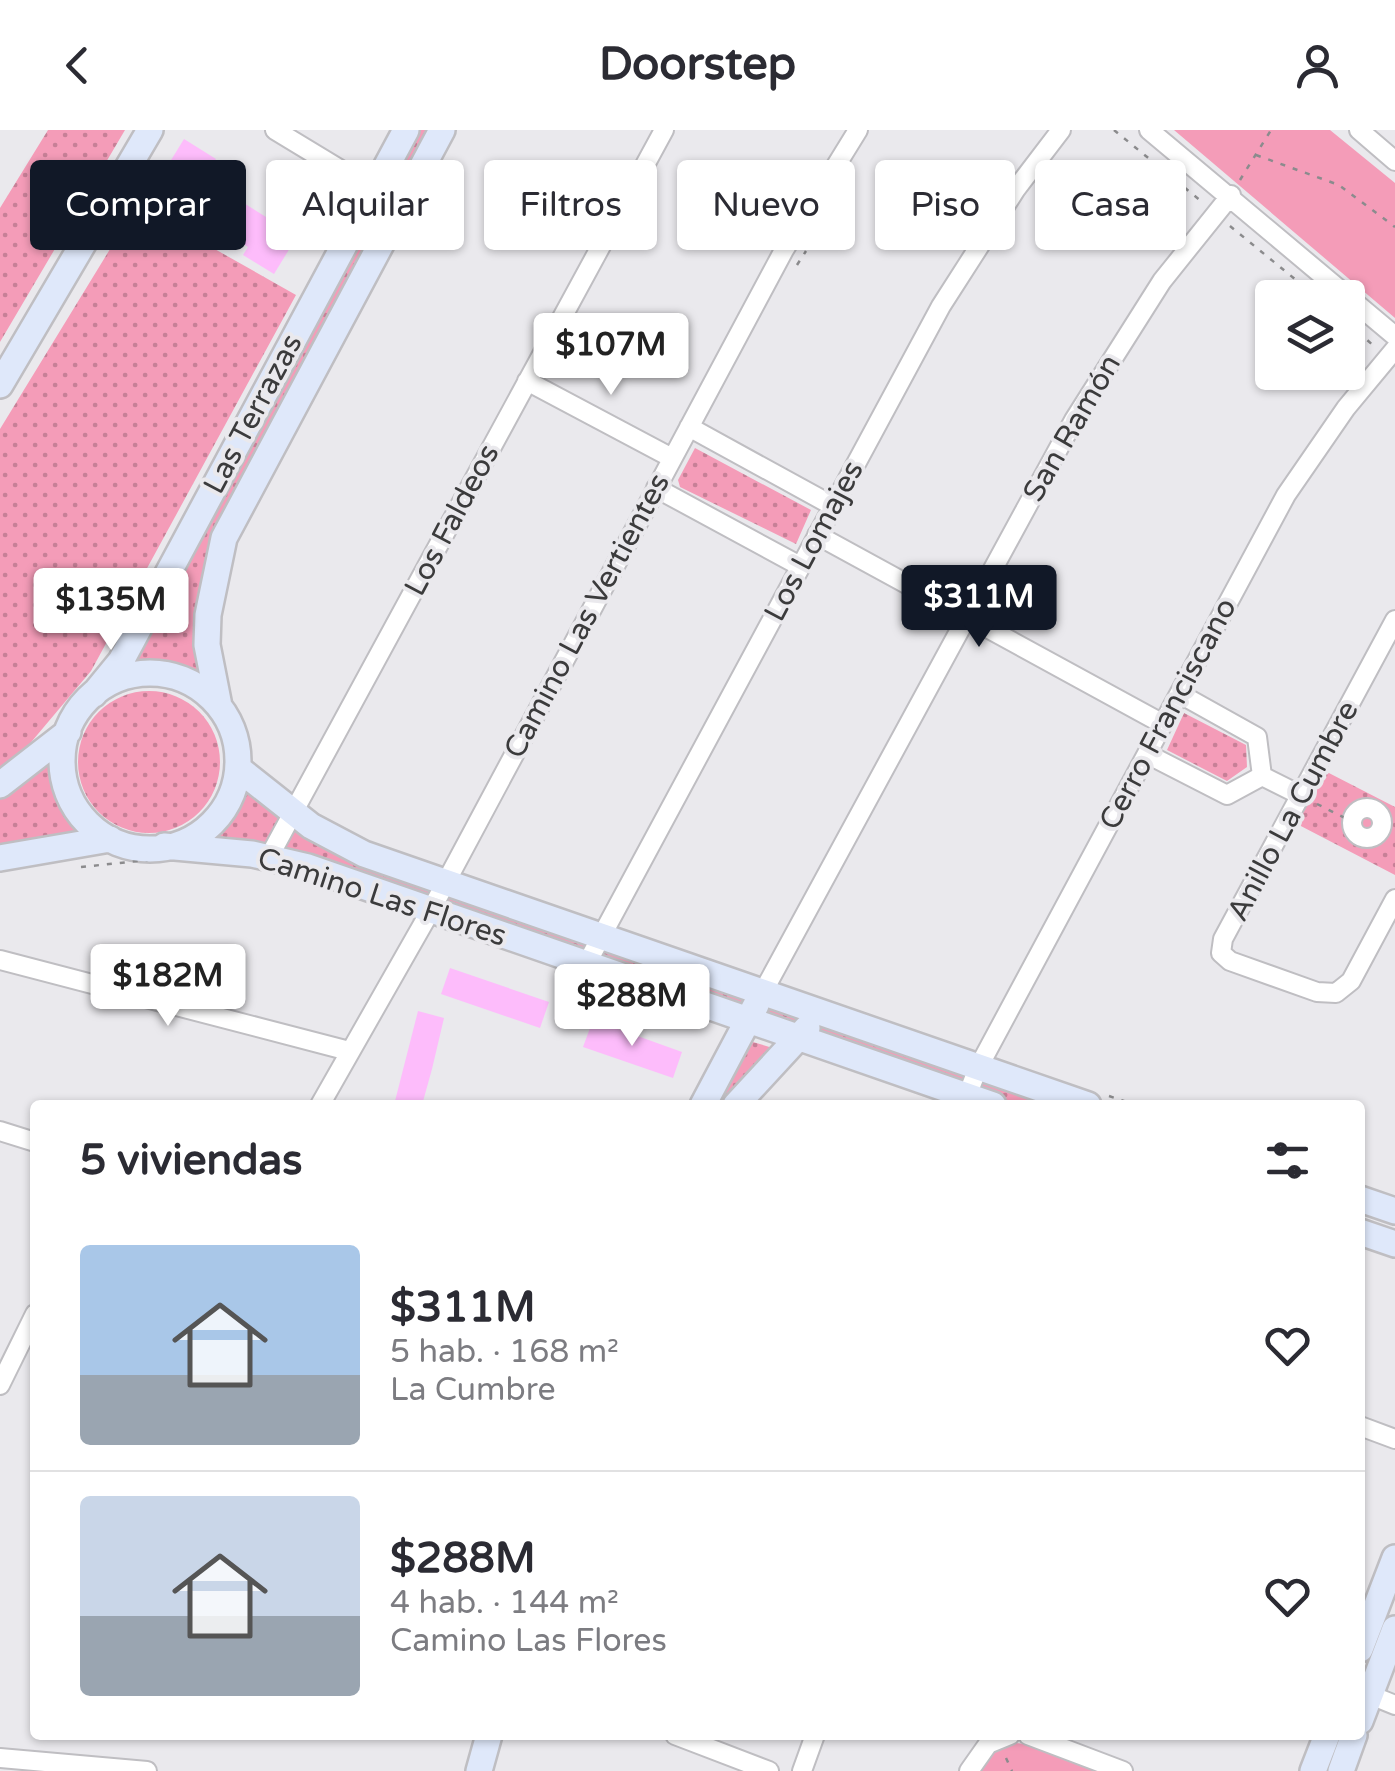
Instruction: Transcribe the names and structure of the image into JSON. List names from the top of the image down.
{
  "streets": {
    "street": [
      "Las Terrazas",
      "San Ramón",
      "Los Faldeos",
      "Los Lomajes",
      "Camino Las Vertientes",
      "Cerro Franciscano",
      "Anillo La Cumbre",
      "Camino Las Flores"
    ]
  },
  "crossings": [
    ["Las Terrazas", "Camino Las Flores"],
    ["San Ramón", "Camino Las Flores"],
    ["Los Faldeos", "Camino Las Flores"],
    ["Los Lomajes", "Camino Las Flores"],
    ["Camino Las Vertientes", "Camino Las Flores"],
    ["Cerro Franciscano", "Camino Las Flores"]
  ],
  "page": {
    "header": "Doorstep",
    "chip": [
      "Comprar",
      "Alquilar",
      "Filtros",
      "Nuevo",
      "Piso",
      "Casa"
    ],
    "price": [
      "$107M",
      "$311M",
      "$135M",
      "$182M",
      "$288M"
    ],
    "heading": "5 viviendas",
    "list": [
      {
        "name": "$311M",
        "note": "5 hab. · 168 m² · La Cumbre"
      },
      {
        "name": "$288M",
        "note": "4 hab. · 144 m² · Camino Las Flores"
      }
    ]
  }
}
